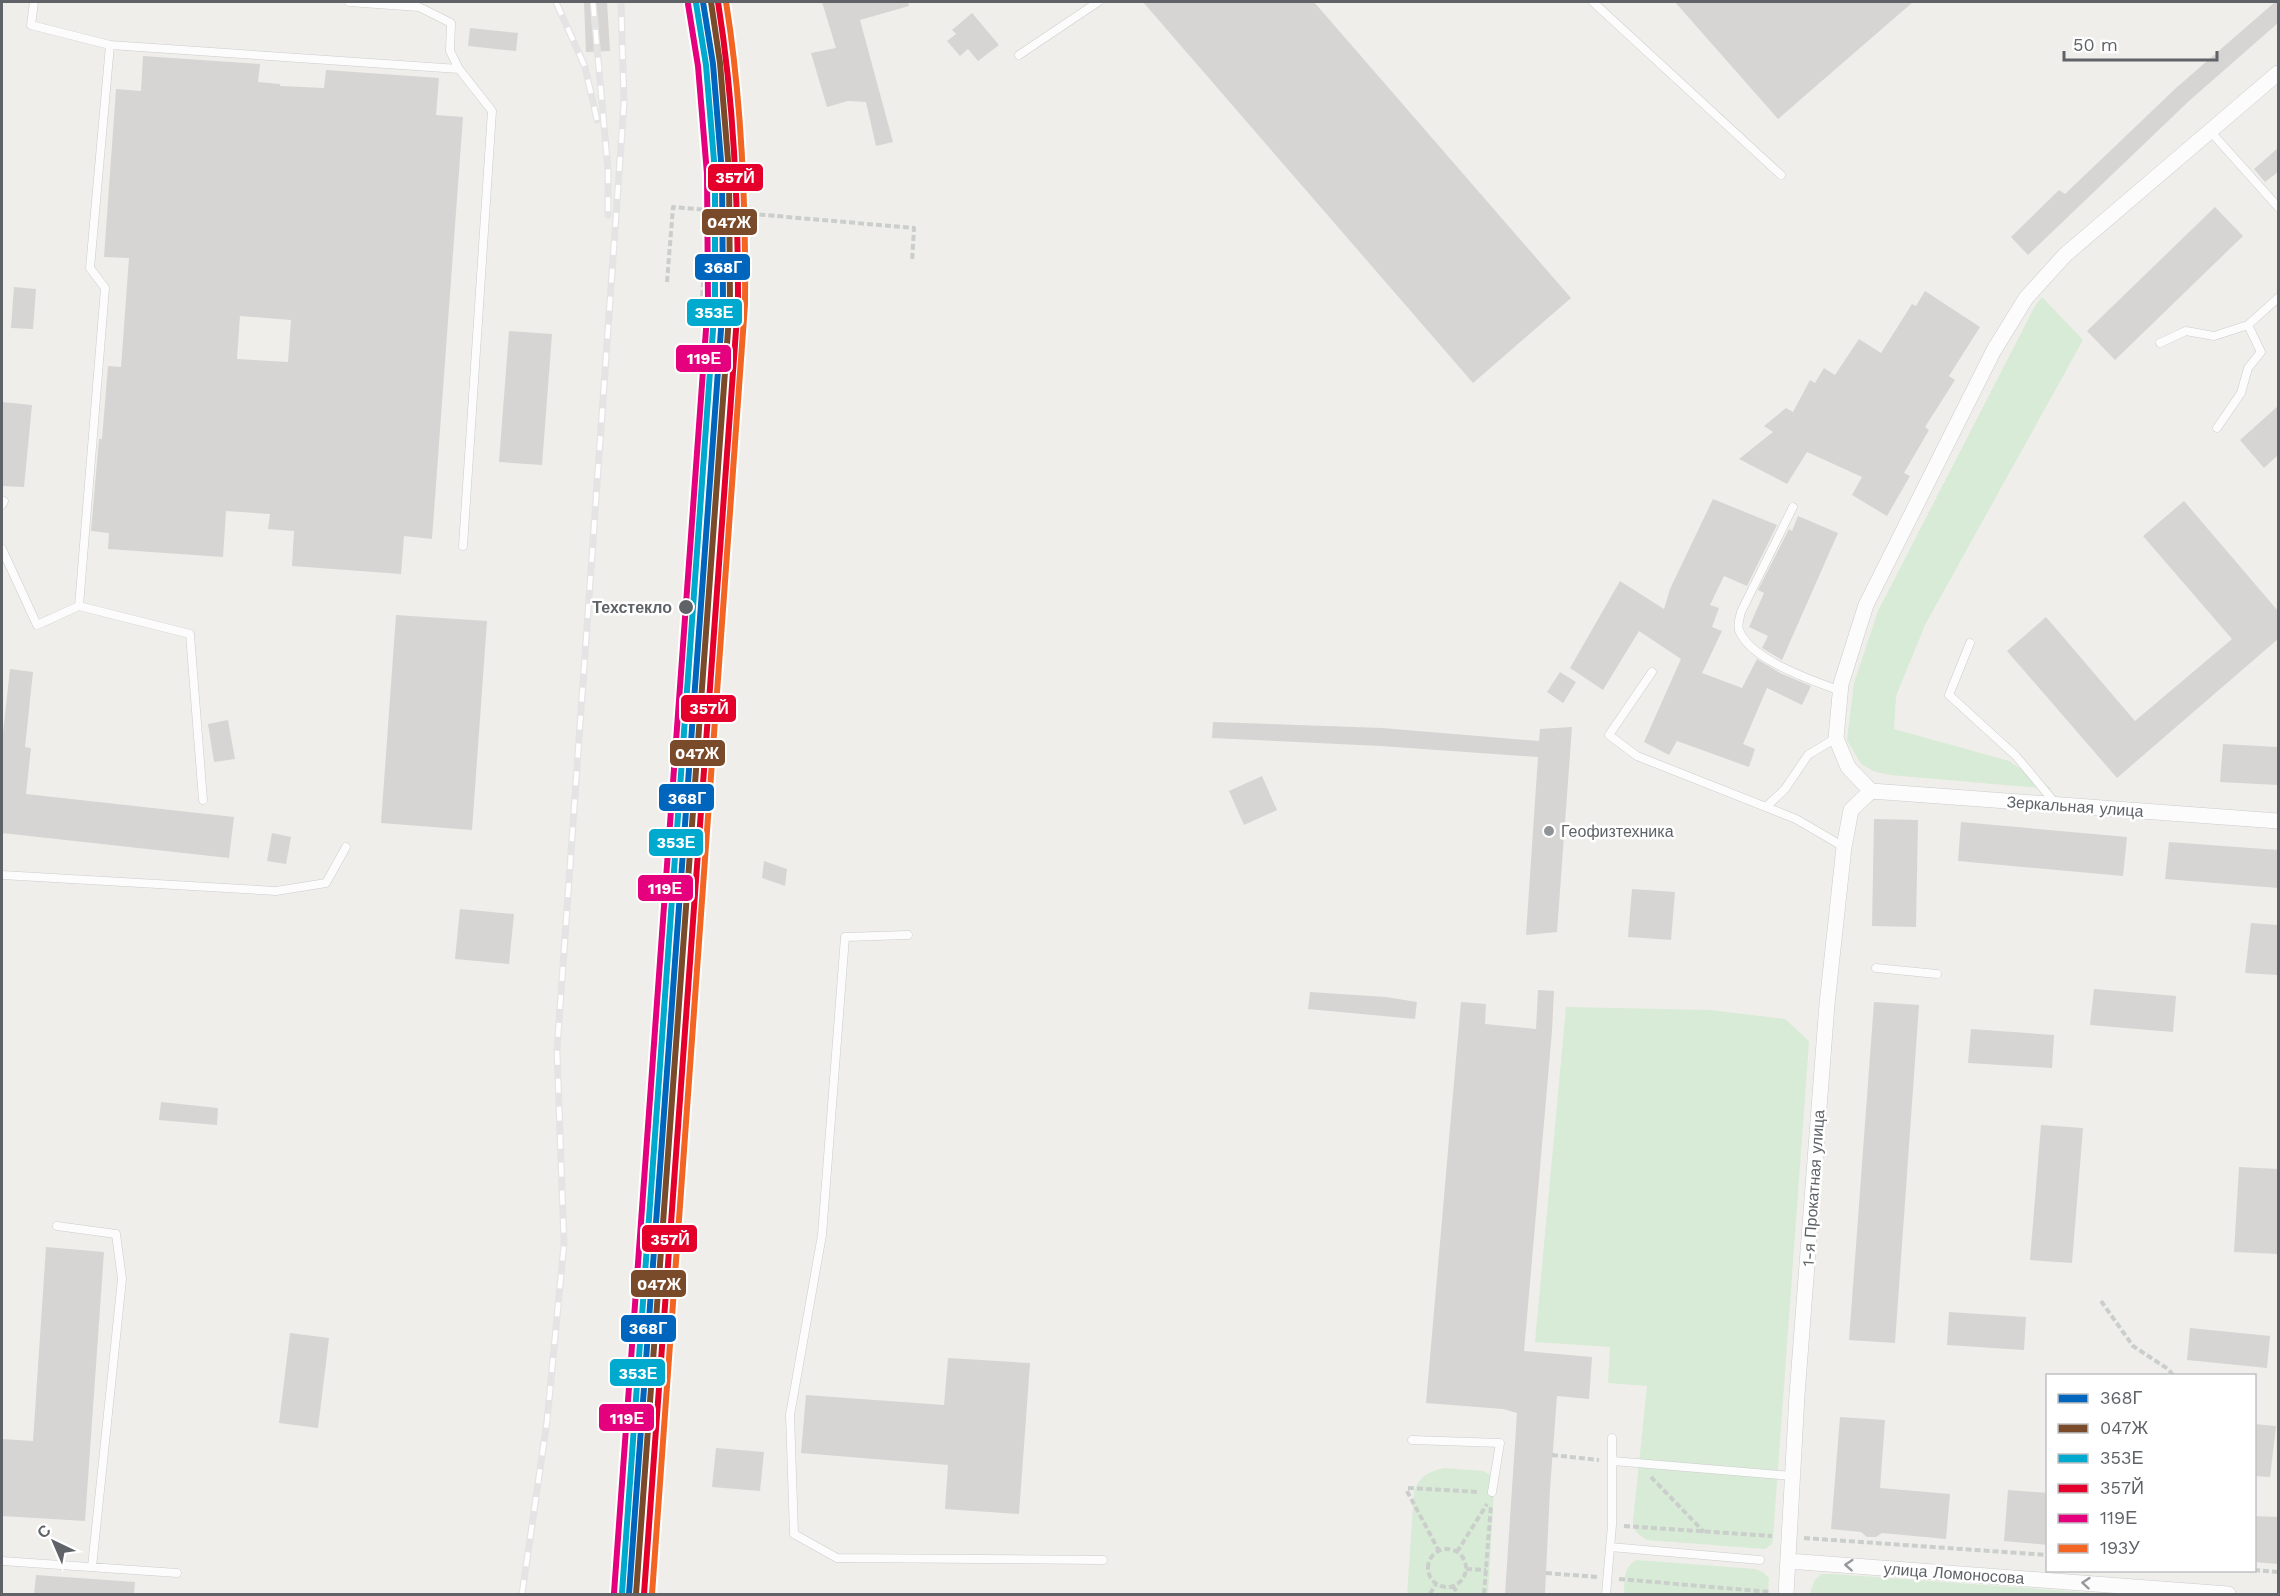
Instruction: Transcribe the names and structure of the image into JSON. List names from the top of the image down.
{
  "streets": {
    "street": ["Зеркальная улица", "1-я Прокатная улица", "улица Ломоносова"]
  },
  "crossings": [
    ["Зеркальная улица", "1-я Прокатная улица"],
    ["1-я Прокатная улица", "улица Ломоносова"]
  ],
  "one_way": ["улица Ломоносова"],
  "places": ["Техстекло", "Геофизтехника"],
  "lines": [
    "transit line 368Г",
    "transit line 047Ж",
    "transit line 357Й",
    "transit line 193У",
    "transit line 353Е",
    "transit line 119Е"
  ],
  "legend": [
    "368Г",
    "047Ж",
    "353Е",
    "357Й",
    "119Е",
    "193У"
  ],
  "scale_bar": "50 m",
  "north": "top left"
}
